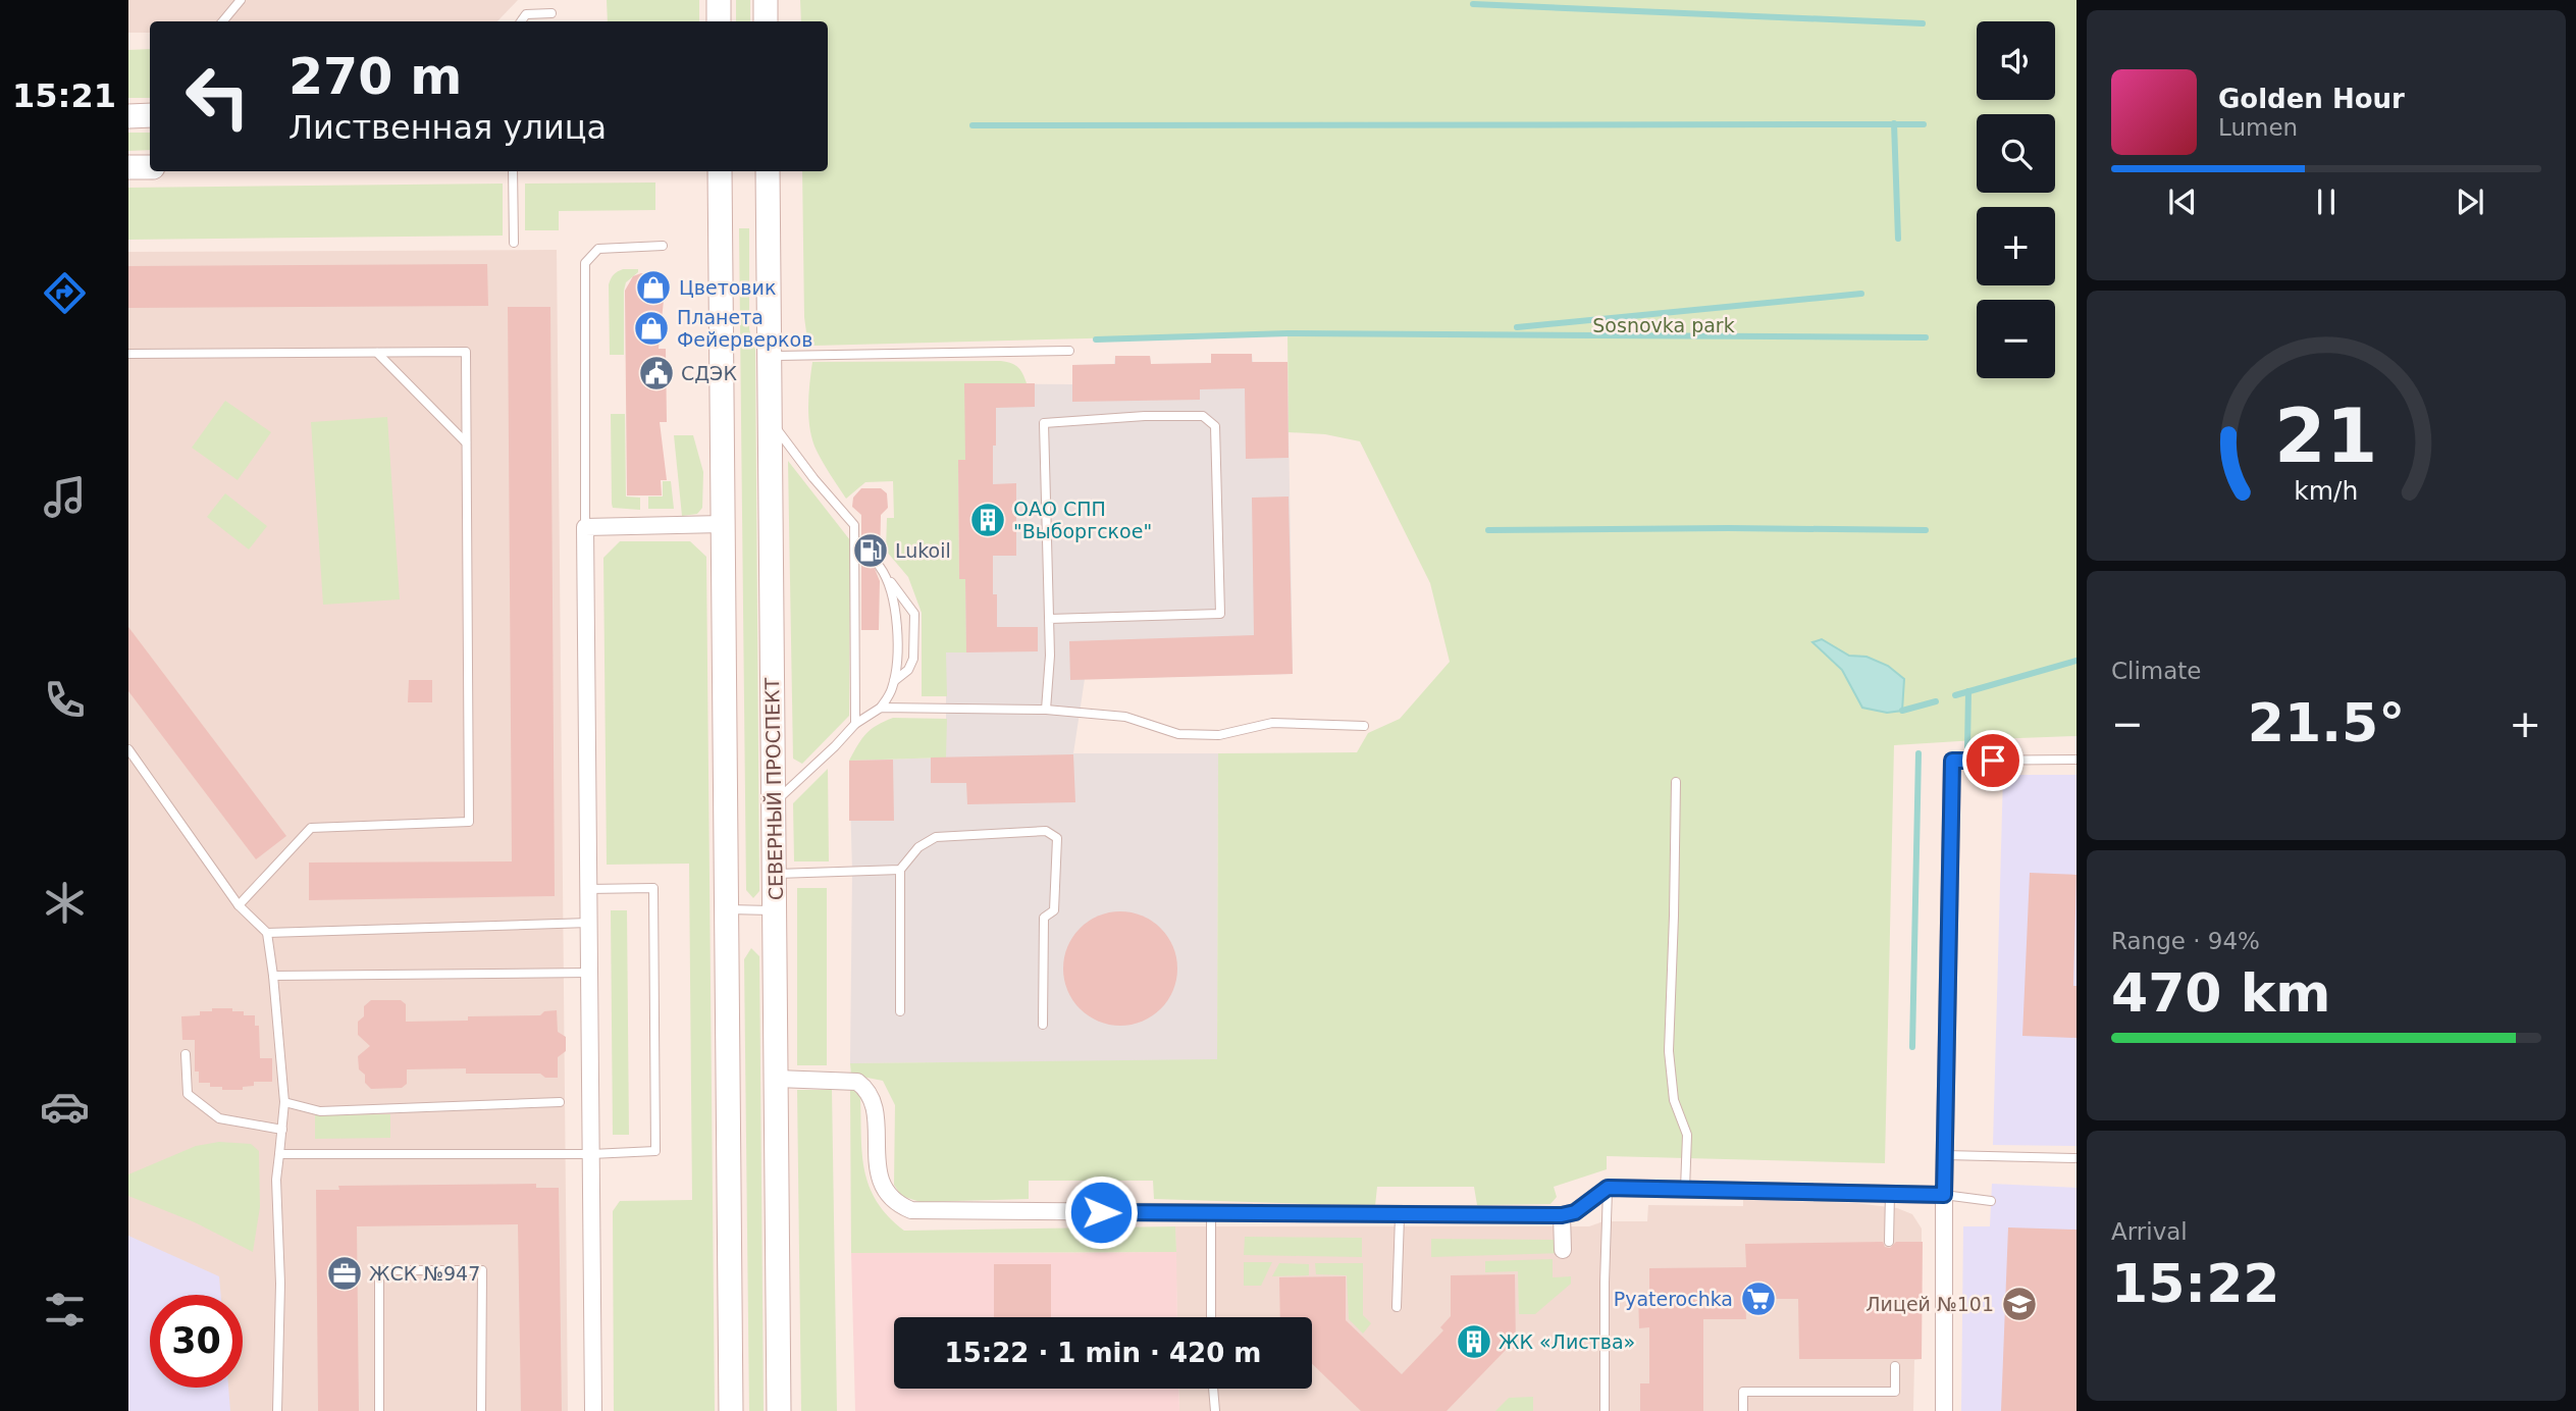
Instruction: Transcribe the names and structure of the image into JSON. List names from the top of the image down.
{
  "streets": {
    "main road": ["СЕВЕРНЫЙ ПРОСПЕКТ"]
  },
  "parks": ["Sosnovka park"],
  "places": {
    "shop": ["Цветовик", "Планета Фейерверков"],
    "public building": ["СДЭК"],
    "building": ["ОАО СПП \"Выборгское\"", "ЖК «Листва»"],
    "fuel station": ["Lukoil"],
    "office": ["ЖСК №947"],
    "supermarket": ["Pyaterochka"],
    "school or university": ["Лицей №101"]
  },
  "page": {
    "tabs": "15:21",
    "map_buttons": ["+", "−"],
    "turn": ["270 m", "Лиственная улица"],
    "song": ["Golden Hour", "Lumen"],
    "tile": [
      "Climate",
      ["Range · 94%", "470 km"],
      ["Arrival", "15:22"]
    ],
    "heat": ["−", "21.5°", "+"],
    "limit": "30",
    "trip": "15:22 · 1 min · 420 m",
    "gauge": ["21", "km/h"]
  }
}
